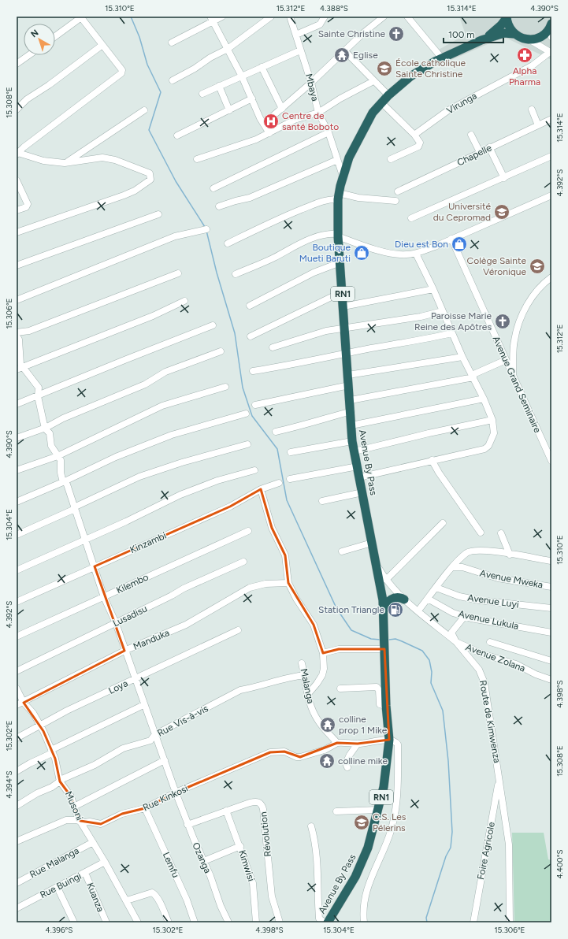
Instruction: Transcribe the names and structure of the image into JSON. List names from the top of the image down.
{
  "streets": {
    "highway": ["RN1", "Avenue By Pass"],
    "street": [
      "Mbaya",
      "Virunga",
      "Chapelle",
      "Avenue Grand Seminaire",
      "Kinzambi",
      "Avenue Mweka",
      "Kilembo",
      "Avenue Luyi",
      "Lusadisu",
      "Avenue Lukula",
      "Manduka",
      "Avenue Zolana",
      "Malanga",
      "Loya",
      "Rue Vis-à-vis",
      "Route de Kimwenza",
      "Rue Kinkosi",
      "Musoni",
      "Révolution",
      "Foire Agricole",
      "Ozanga",
      "Rue Malanga",
      "Lemfu",
      "Kimwisi",
      "Rue Buingi",
      "Kuanza"
    ]
  },
  "crossings": [
    ["Mbaya", "Avenue By Pass"],
    ["RN1", "Avenue By Pass"],
    ["Avenue By Pass", "Route de Kimwenza"],
    ["Kinzambi", "Ozanga"],
    ["Kilembo", "Ozanga"],
    ["Lusadisu", "Ozanga"],
    ["Manduka", "Musoni"],
    ["Manduka", "Ozanga"],
    ["Avenue Zolana", "Route de Kimwenza"],
    ["Malanga", "Rue Vis-à-vis"],
    ["Malanga", "Rue Kinkosi"],
    ["Loya", "Musoni"],
    ["Loya", "Ozanga"],
    ["Rue Vis-à-vis", "Musoni"],
    ["Rue Vis-à-vis", "Ozanga"],
    ["Route de Kimwenza", "Foire Agricole"],
    ["Rue Kinkosi", "Musoni"],
    ["Rue Kinkosi", "Ozanga"],
    ["Rue Kinkosi", "Lemfu"],
    ["Musoni", "Rue Malanga"],
    ["Musoni", "Rue Buingi"],
    ["Révolution", "Ozanga"],
    ["Révolution", "Kimwisi"],
    ["Rue Buingi", "Kuanza"]
  ],
  "places": {
    "church": ["Sainte Christine", "Paroisse Marie Reine des Apôtres"],
    "temple": ["Eglise", "colline prop 1 Mike", "colline mike"],
    "pharmacy": ["Alpha Pharma"],
    "school or university": [
      "École catholique Sainte Christine",
      "Université du Cepromad",
      "Colège Sainte Véronique",
      "C.S. Les Pélerins"
    ],
    "hospital": ["Centre de santé Boboto"],
    "shop": ["Dieu est Bon", "Boutique Mueti Baruti"],
    "fuel station": ["Station Triangle"]
  },
  "scale_bar": "100 m",
  "north": "top left",
  "coordinates": [
    "15.310°E",
    "15.312°E",
    "4.388°S",
    "15.314°E",
    "4.390°S",
    "15.308°E",
    "4.392°S",
    "15.306°E",
    "15.304°E",
    "4.398°S",
    "15.302°E",
    "4.394°S",
    "4.400°S",
    "4.396°S"
  ]
}
